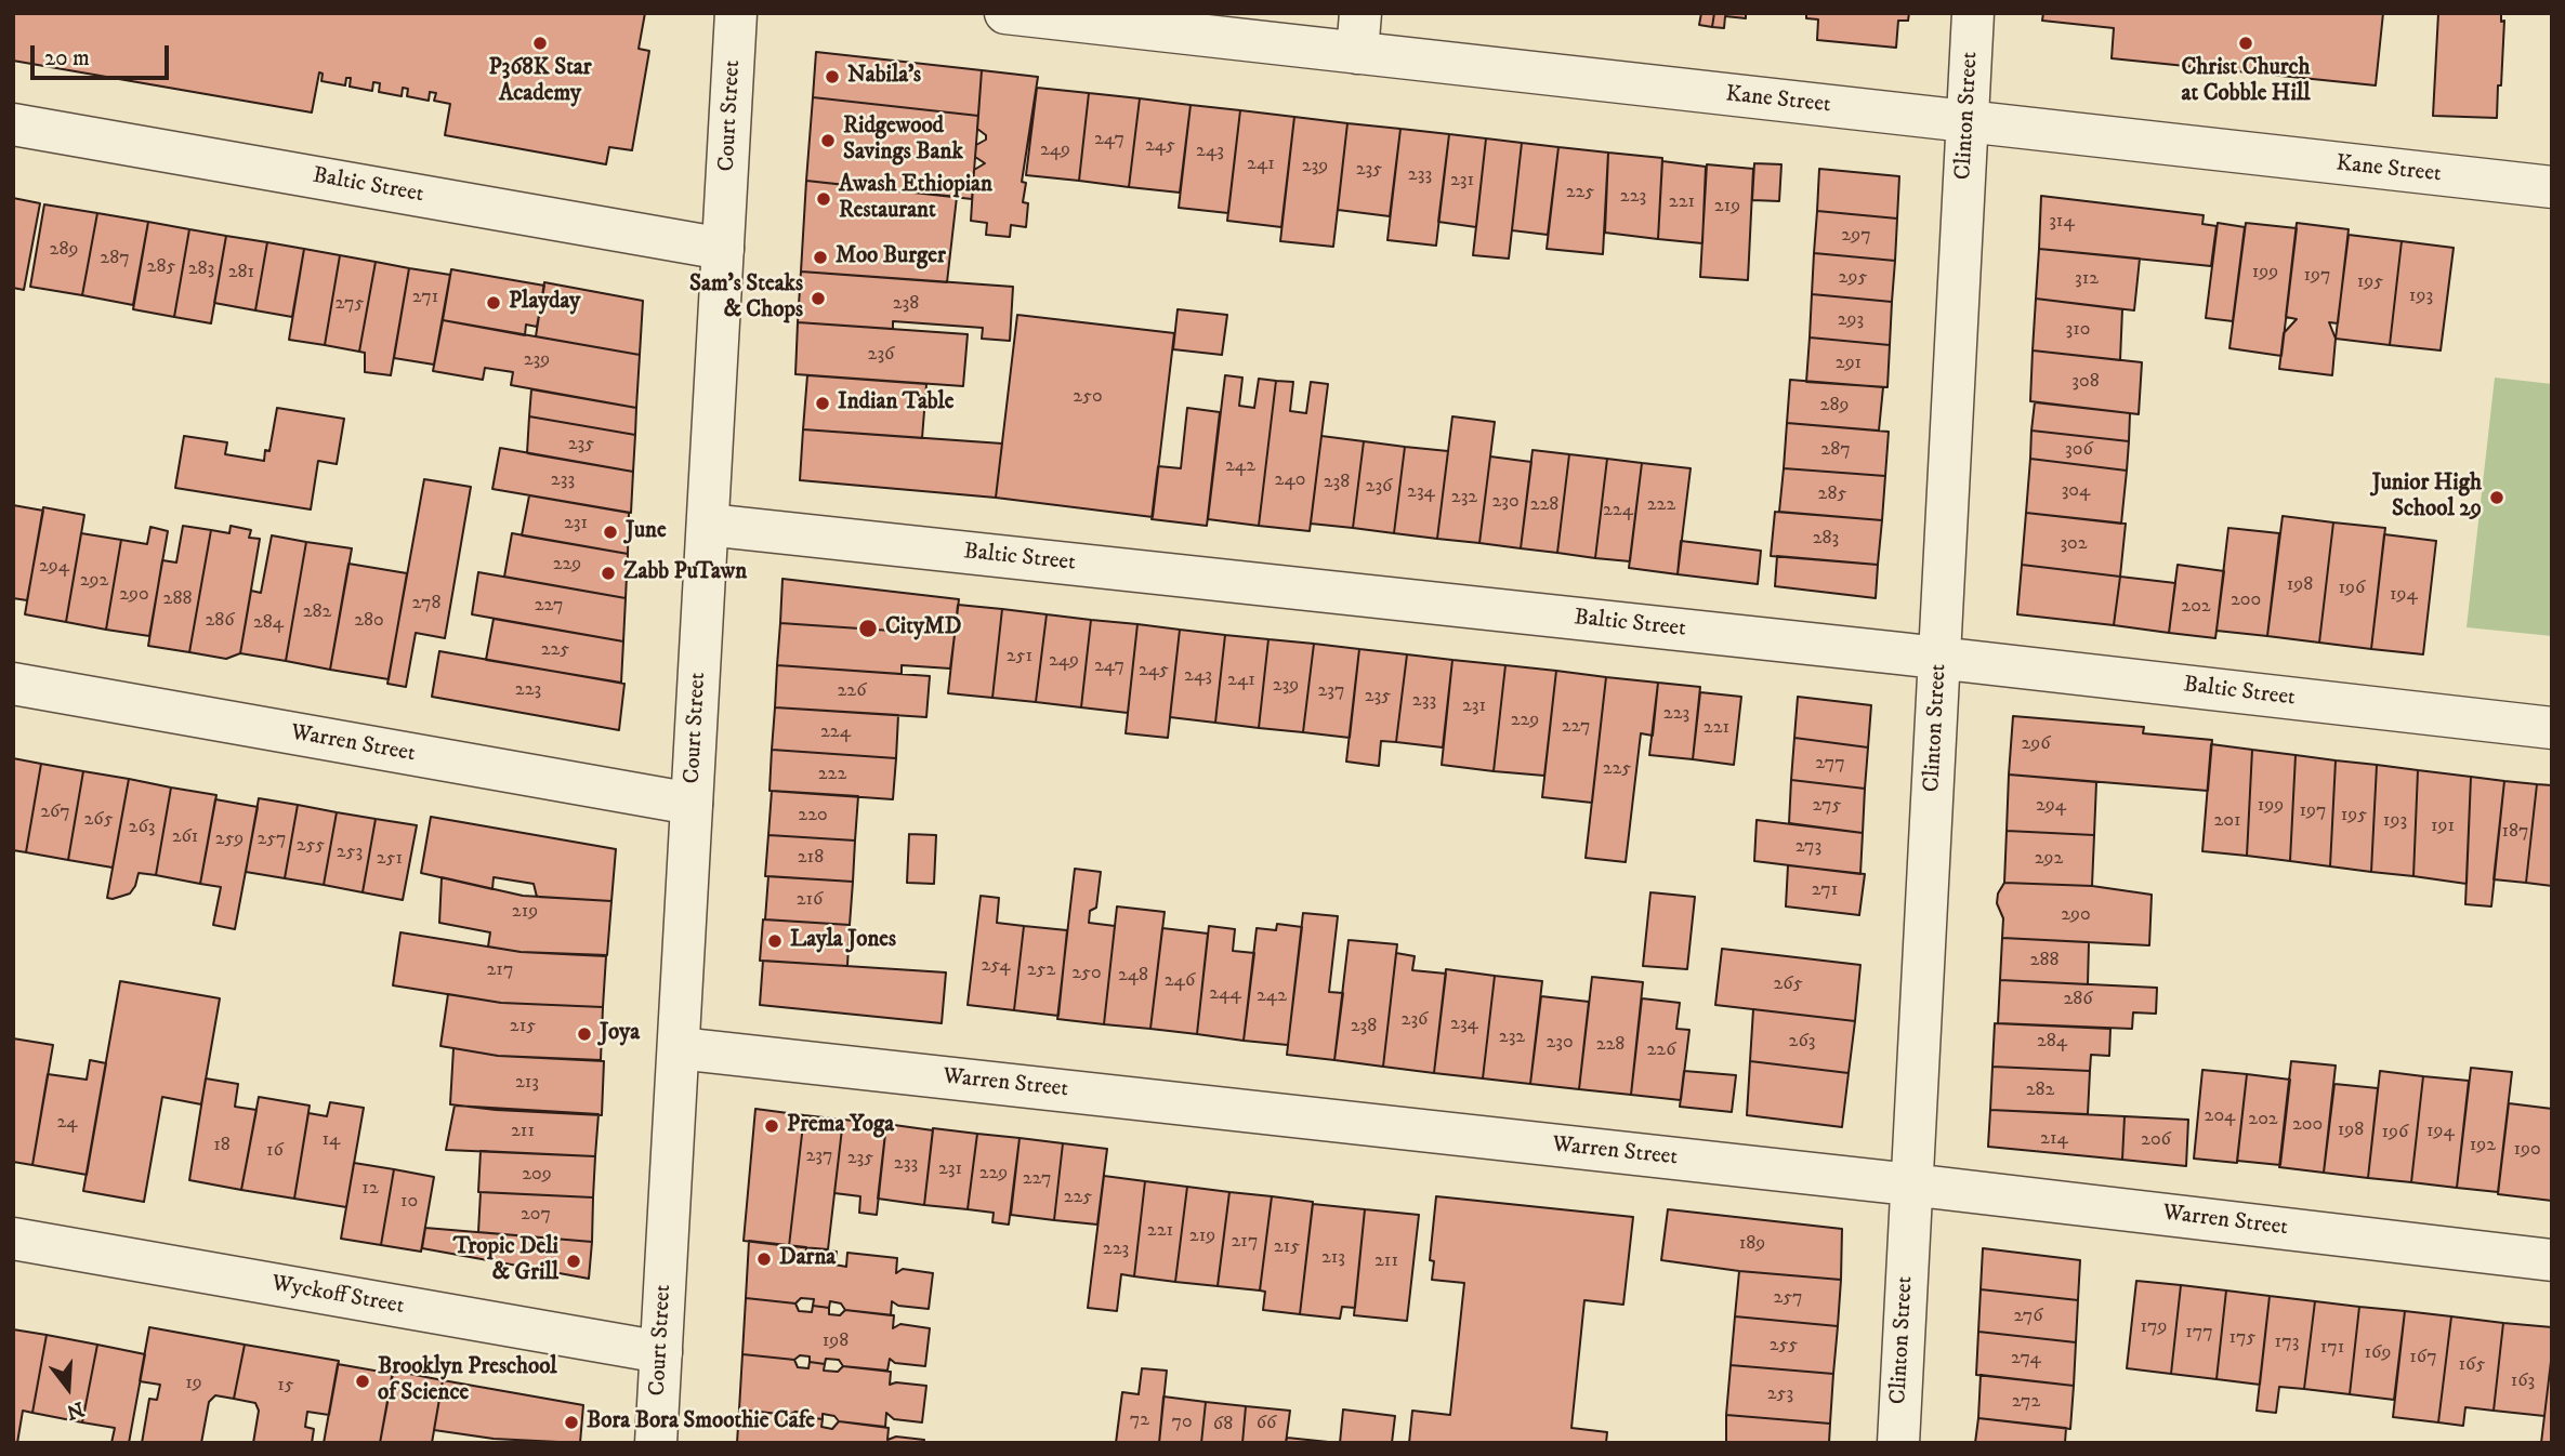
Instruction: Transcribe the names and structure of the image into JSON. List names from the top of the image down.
{
  "streets": {
    "street": [
      "Kane Street",
      "Court Street",
      "Clinton Street",
      "Baltic Street",
      "Warren Street",
      "Wyckoff Street"
    ]
  },
  "crossings": [
    ["Kane Street", "Clinton Street"],
    ["Court Street", "Baltic Street"],
    ["Court Street", "Warren Street"],
    ["Court Street", "Wyckoff Street"],
    ["Clinton Street", "Baltic Street"],
    ["Clinton Street", "Warren Street"]
  ],
  "places": [
    "P368K Star Academy",
    "Christ Church at Cobble Hill",
    "Nabila's",
    "Ridgewood Savings Bank",
    "Awash Ethiopian Restaurant",
    "Moo Burger",
    "Sam's Steaks & Chops",
    "Playday",
    "Indian Table",
    "Junior High School 29",
    "June",
    "Zabb PuTawn",
    "CityMD",
    "Layla Jones",
    "Joya",
    "Prema Yoga",
    "Darna",
    "Tropic Deli & Grill",
    "Brooklyn Preschool of Science",
    "Bora Bora Smoothie Cafe"
  ],
  "house_numbers": [
    "247",
    "245",
    "249",
    "243",
    "241",
    "239",
    "235",
    "233",
    "231",
    "225",
    "223",
    "221",
    "219",
    "314",
    "297",
    "289",
    "287",
    "285",
    "283",
    "281",
    "199",
    "197",
    "295",
    "312",
    "195",
    "193",
    "271",
    "275",
    "238",
    "293",
    "310",
    "236",
    "239",
    "291",
    "308",
    "250",
    "289",
    "235",
    "287",
    "306",
    "242",
    "233",
    "240",
    "238",
    "236",
    "304",
    "234",
    "285",
    "232",
    "230",
    "228",
    "222",
    "224",
    "231",
    "283",
    "302",
    "229",
    "294",
    "292",
    "198",
    "196",
    "290",
    "194",
    "288",
    "200",
    "278",
    "227",
    "202",
    "282",
    "286",
    "280",
    "284",
    "225",
    "251",
    "249",
    "247",
    "245",
    "243",
    "241",
    "239",
    "223",
    "226",
    "237",
    "235",
    "233",
    "231",
    "223",
    "229",
    "227",
    "221",
    "224",
    "296",
    "277",
    "225",
    "222",
    "275",
    "294",
    "199",
    "197",
    "267",
    "220",
    "195",
    "265",
    "201",
    "193",
    "191",
    "263",
    "187",
    "261",
    "259",
    "257",
    "255",
    "273",
    "253",
    "218",
    "251",
    "292",
    "271",
    "216",
    "219",
    "290",
    "288",
    "254",
    "217",
    "252",
    "250",
    "248",
    "246",
    "265",
    "244",
    "242",
    "286",
    "236",
    "234",
    "215",
    "238",
    "232",
    "263",
    "284",
    "230",
    "228",
    "226",
    "213",
    "282",
    "204",
    "202",
    "24",
    "200",
    "198",
    "211",
    "194",
    "196",
    "214",
    "14",
    "206",
    "18",
    "192",
    "190",
    "16",
    "237",
    "235",
    "233",
    "231",
    "229",
    "209",
    "227",
    "12",
    "225",
    "10",
    "207",
    "221",
    "219",
    "217",
    "189",
    "215",
    "223",
    "213",
    "211",
    "257",
    "276",
    "179",
    "177",
    "175",
    "198",
    "173",
    "255",
    "171",
    "169",
    "167",
    "274",
    "165",
    "163",
    "19",
    "15",
    "253",
    "272",
    "72",
    "70",
    "66",
    "68"
  ],
  "scale_bar": "20 m",
  "north": "bottom"
}
